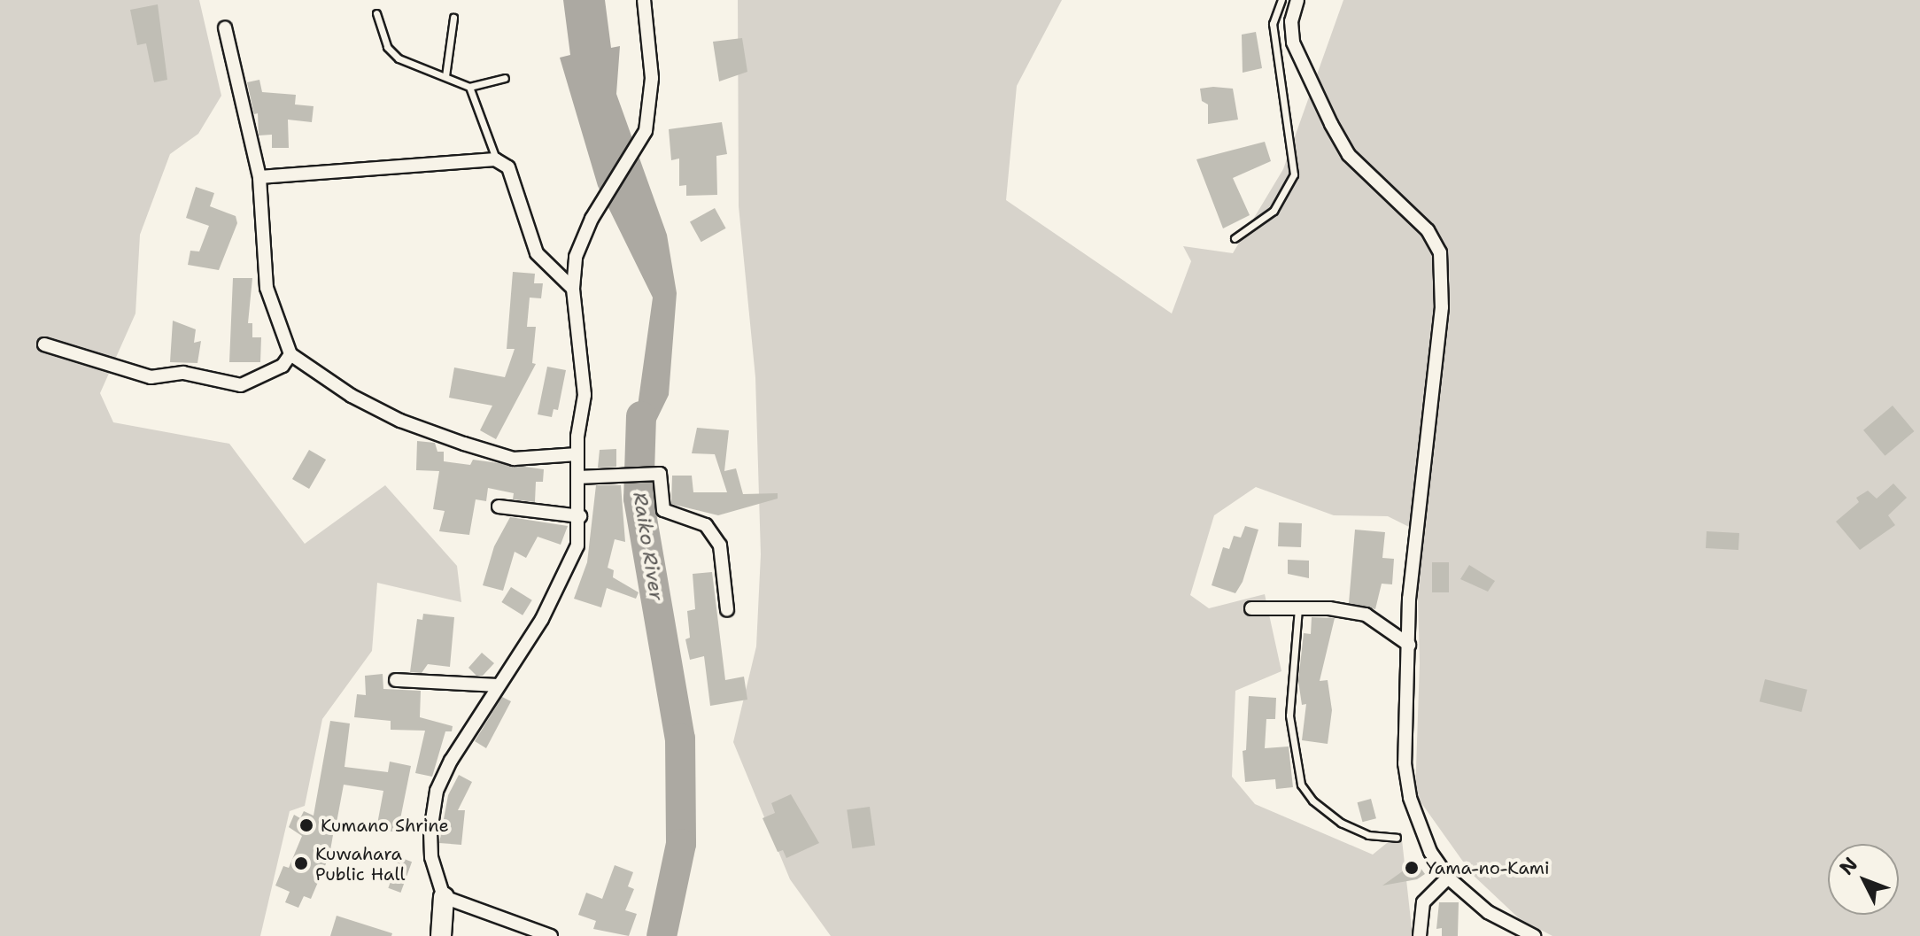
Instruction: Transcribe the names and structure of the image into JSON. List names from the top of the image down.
{
  "water": ["Raiko River"],
  "places": ["Kumano Shrine", "Kuwahara Public Hall", "Yama-no-Kami"],
  "north": "top left"
}
